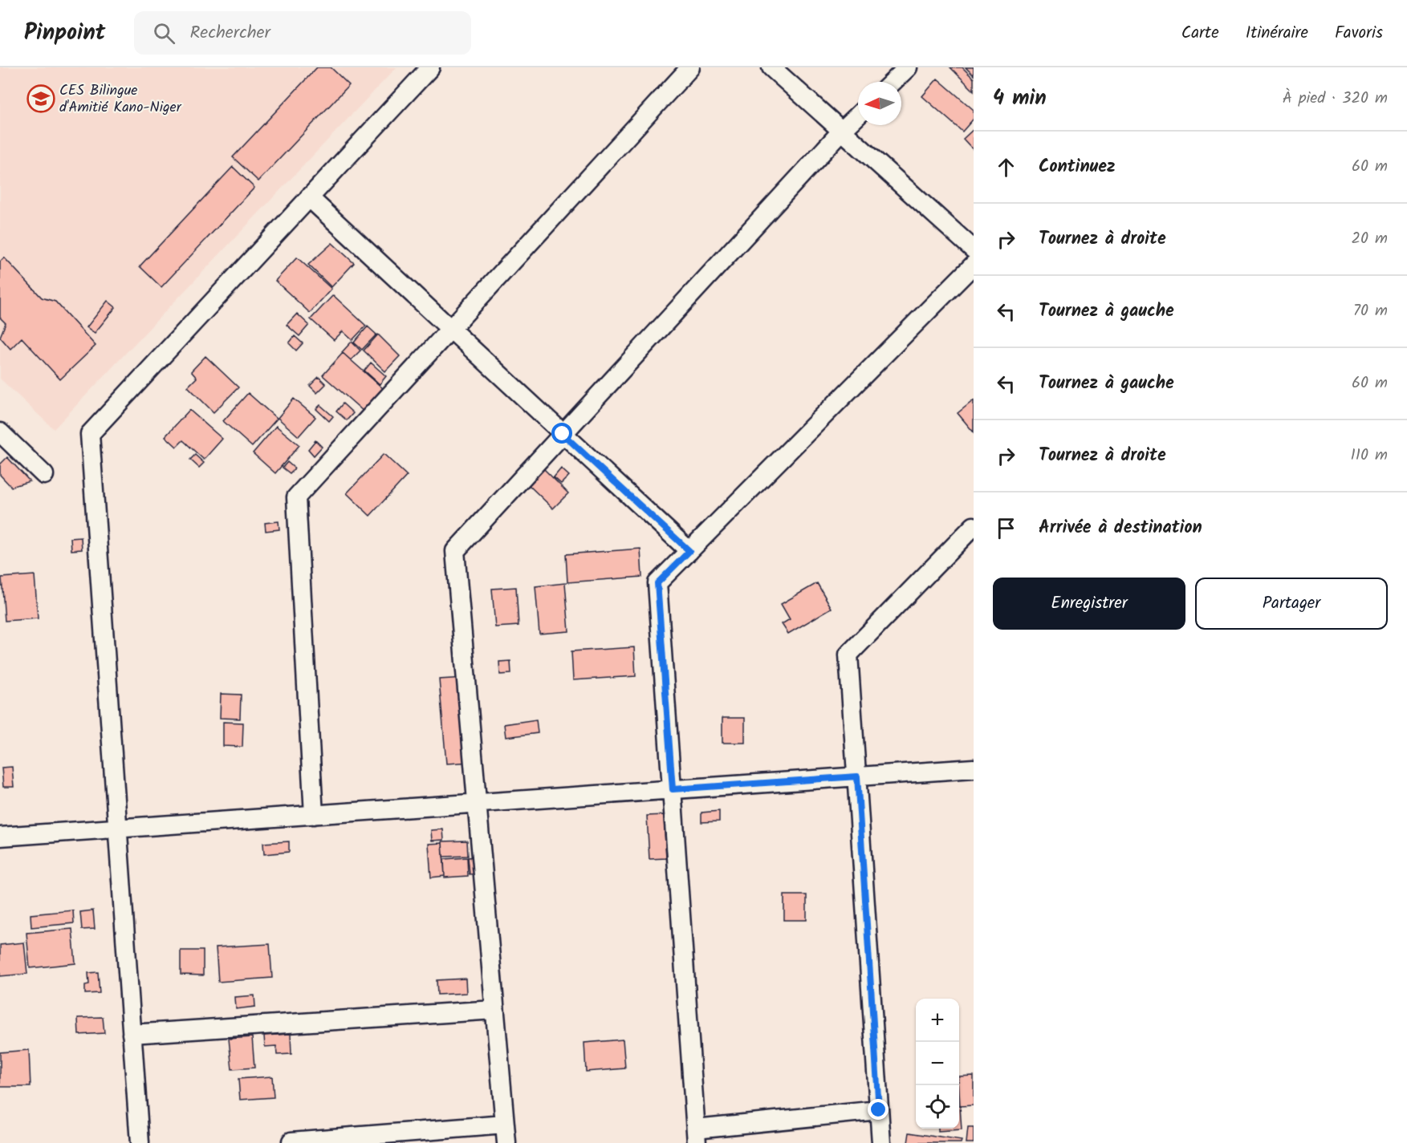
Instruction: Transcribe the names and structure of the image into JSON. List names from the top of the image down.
{
  "places": {
    "school or university": ["CES Bilingue d'Amitié Kano-Niger"]
  },
  "north": "left",
  "page": {
    "header": "Pinpoint",
    "search": "Rechercher",
    "nav": ["Carte", "Itinéraire", "Favoris"],
    "heading": ["4 min", "À pied · 320 m"],
    "list": [
      ["Continuez", "60 m"],
      ["Tournez à droite", "20 m"],
      ["Tournez à gauche", "70 m"],
      ["Tournez à gauche", "60 m"],
      ["Tournez à droite", "110 m"],
      "Arrivée à destination"
    ],
    "buttons": ["Enregistrer", "Partager"],
    "map_buttons": ["+", "−"]
  }
}
